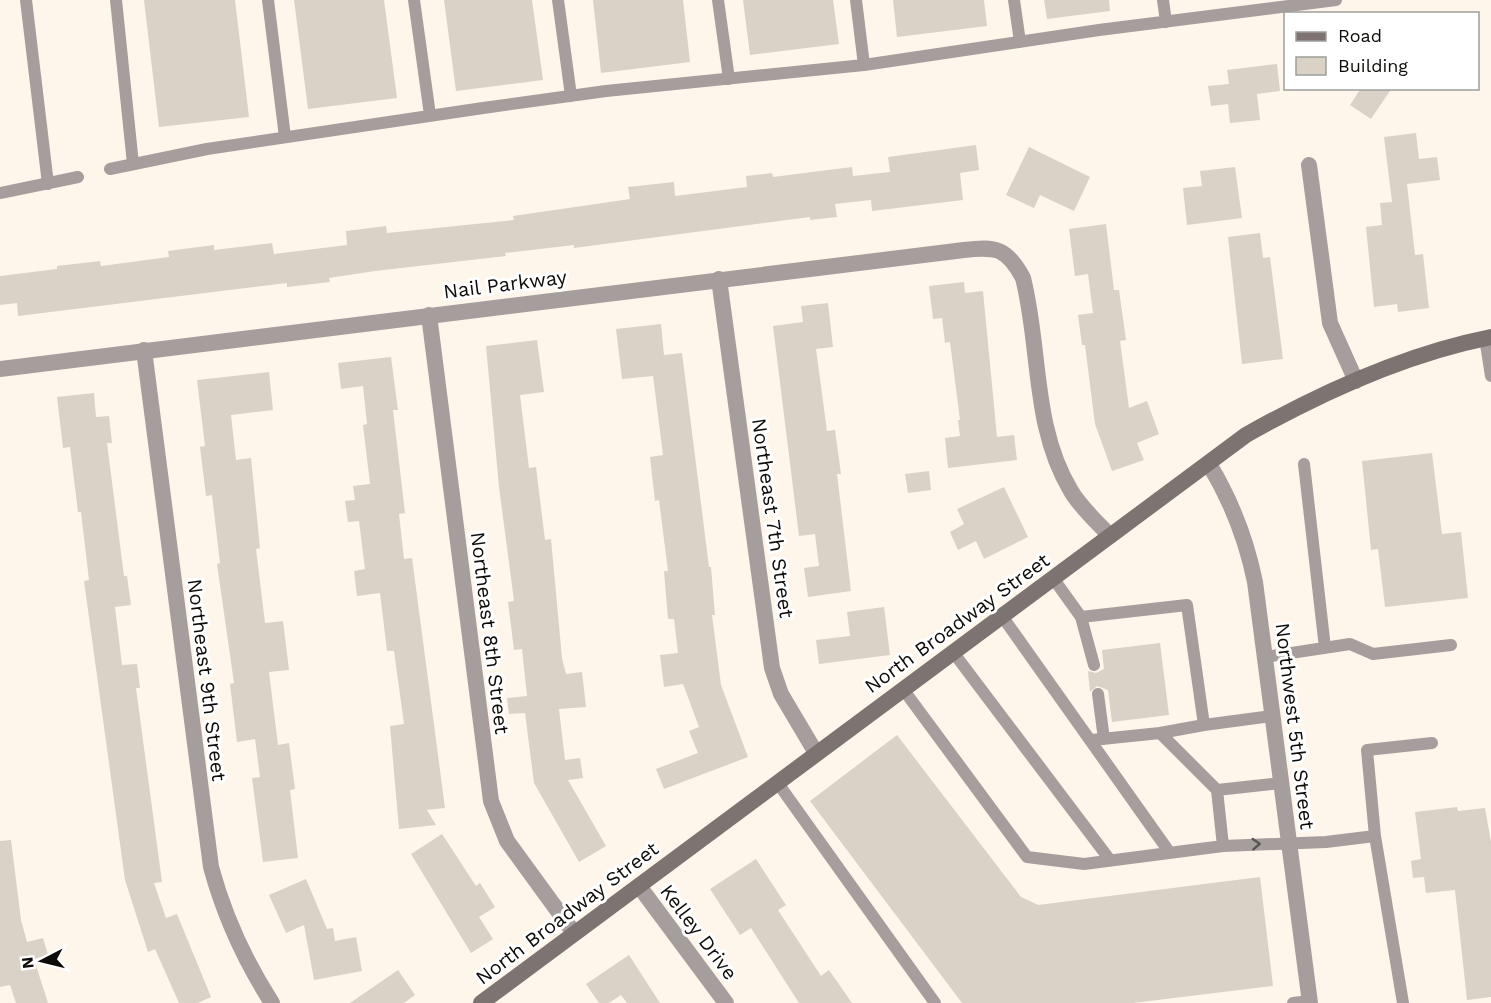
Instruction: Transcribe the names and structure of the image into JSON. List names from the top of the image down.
{
  "streets": {
    "main road": ["North Broadway Street"],
    "street": [
      "Nail Parkway",
      "Northeast 7th Street",
      "Northeast 8th Street",
      "Northeast 9th Street",
      "Northwest 5th Street",
      "Kelley Drive"
    ]
  },
  "crossings": [
    ["Nail Parkway", "Northeast 7th Street"],
    ["Nail Parkway", "North Broadway Street"],
    ["Nail Parkway", "Northeast 8th Street"],
    ["Nail Parkway", "Northeast 9th Street"],
    ["Northeast 7th Street", "North Broadway Street"],
    ["North Broadway Street", "Northeast 8th Street"],
    ["North Broadway Street", "Northwest 5th Street"],
    ["North Broadway Street", "Kelley Drive"]
  ],
  "legend": ["Road", "Building"],
  "north": "left"
}
